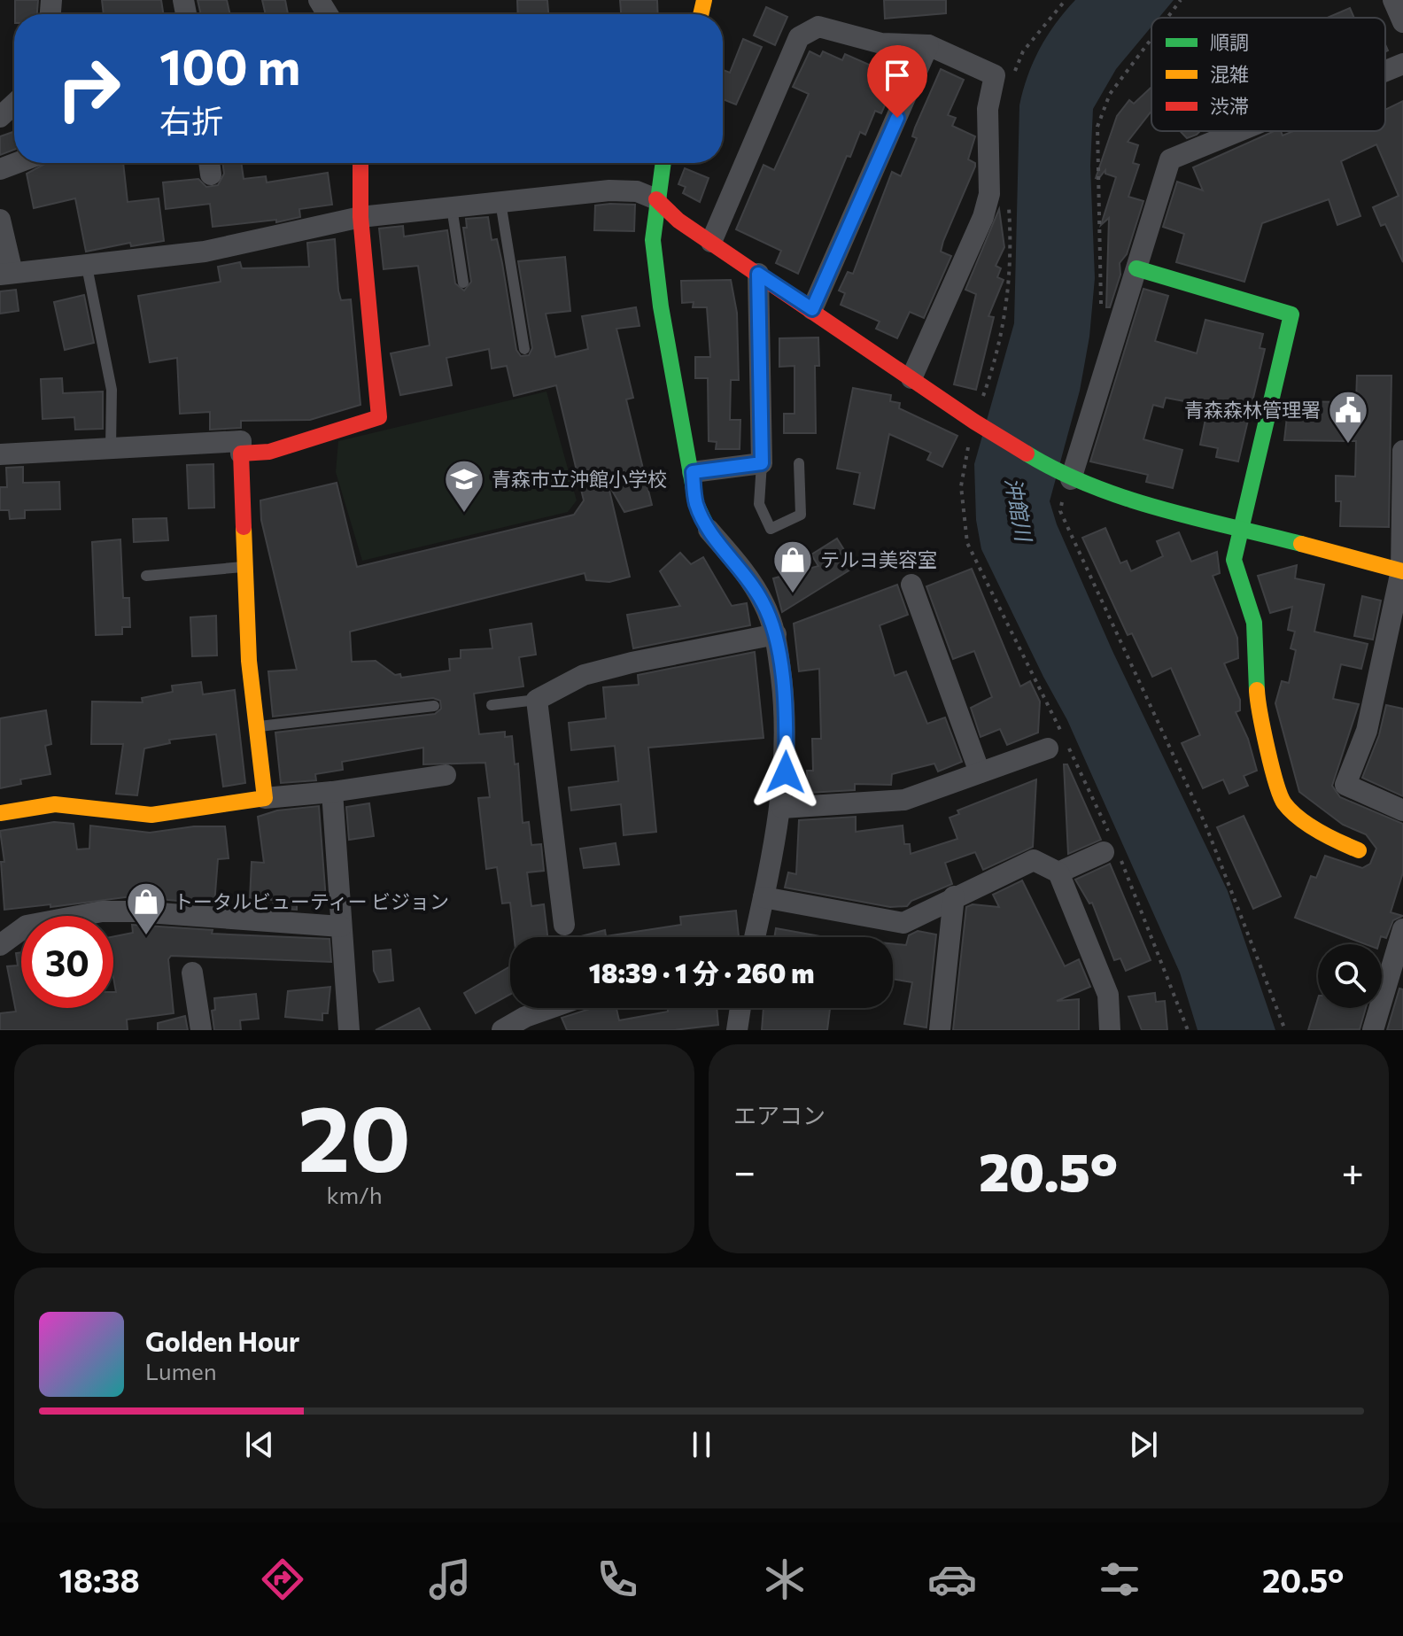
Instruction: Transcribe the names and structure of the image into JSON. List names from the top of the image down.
{
  "water": ["沖館川"],
  "places": {
    "public building": ["青森森林管理署"],
    "school or university": ["青森市立沖館小学校"],
    "shop": ["テルヨ美容室", "トータルビューティー ビジョン"]
  },
  "legend": ["順調", "混雑", "渋滞"],
  "page": {
    "turn": ["100 m", "右折"],
    "limit": "30",
    "trip": "18:39 · 1 分 · 260 m",
    "tile": [
      ["20", "km/h"],
      "エアコン"
    ],
    "heat": ["−", "20.5°", "+"],
    "song": ["Golden Hour", "Lumen"],
    "tabs": ["18:38", "20.5°"]
  }
}
